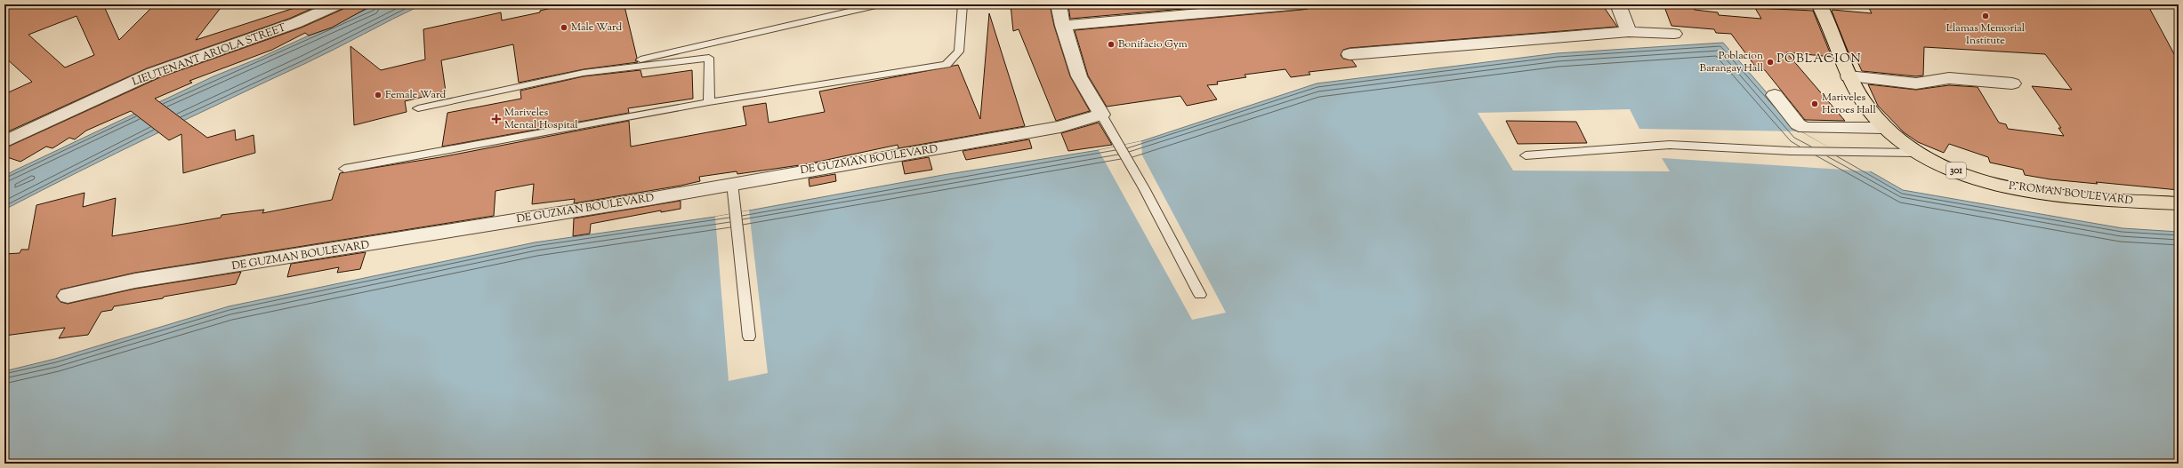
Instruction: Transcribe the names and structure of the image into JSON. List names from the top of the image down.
{
  "streets": {
    "main road": ["301", "P. ROMAN BOULEVARD"],
    "street": ["LIEUTENANT ARIOLA STREET", "DE GUZMAN BOULEVARD"]
  },
  "districts": ["POBLACION"],
  "places": {
    "other": [
      "Llamas Memorial Institute",
      "Male Ward",
      "Bonifacio Gym",
      "Poblacion Barangay Hall",
      "Female Ward",
      "Mariveles Heroes Hall"
    ],
    "health": ["Mariveles Mental Hospital"]
  }
}
